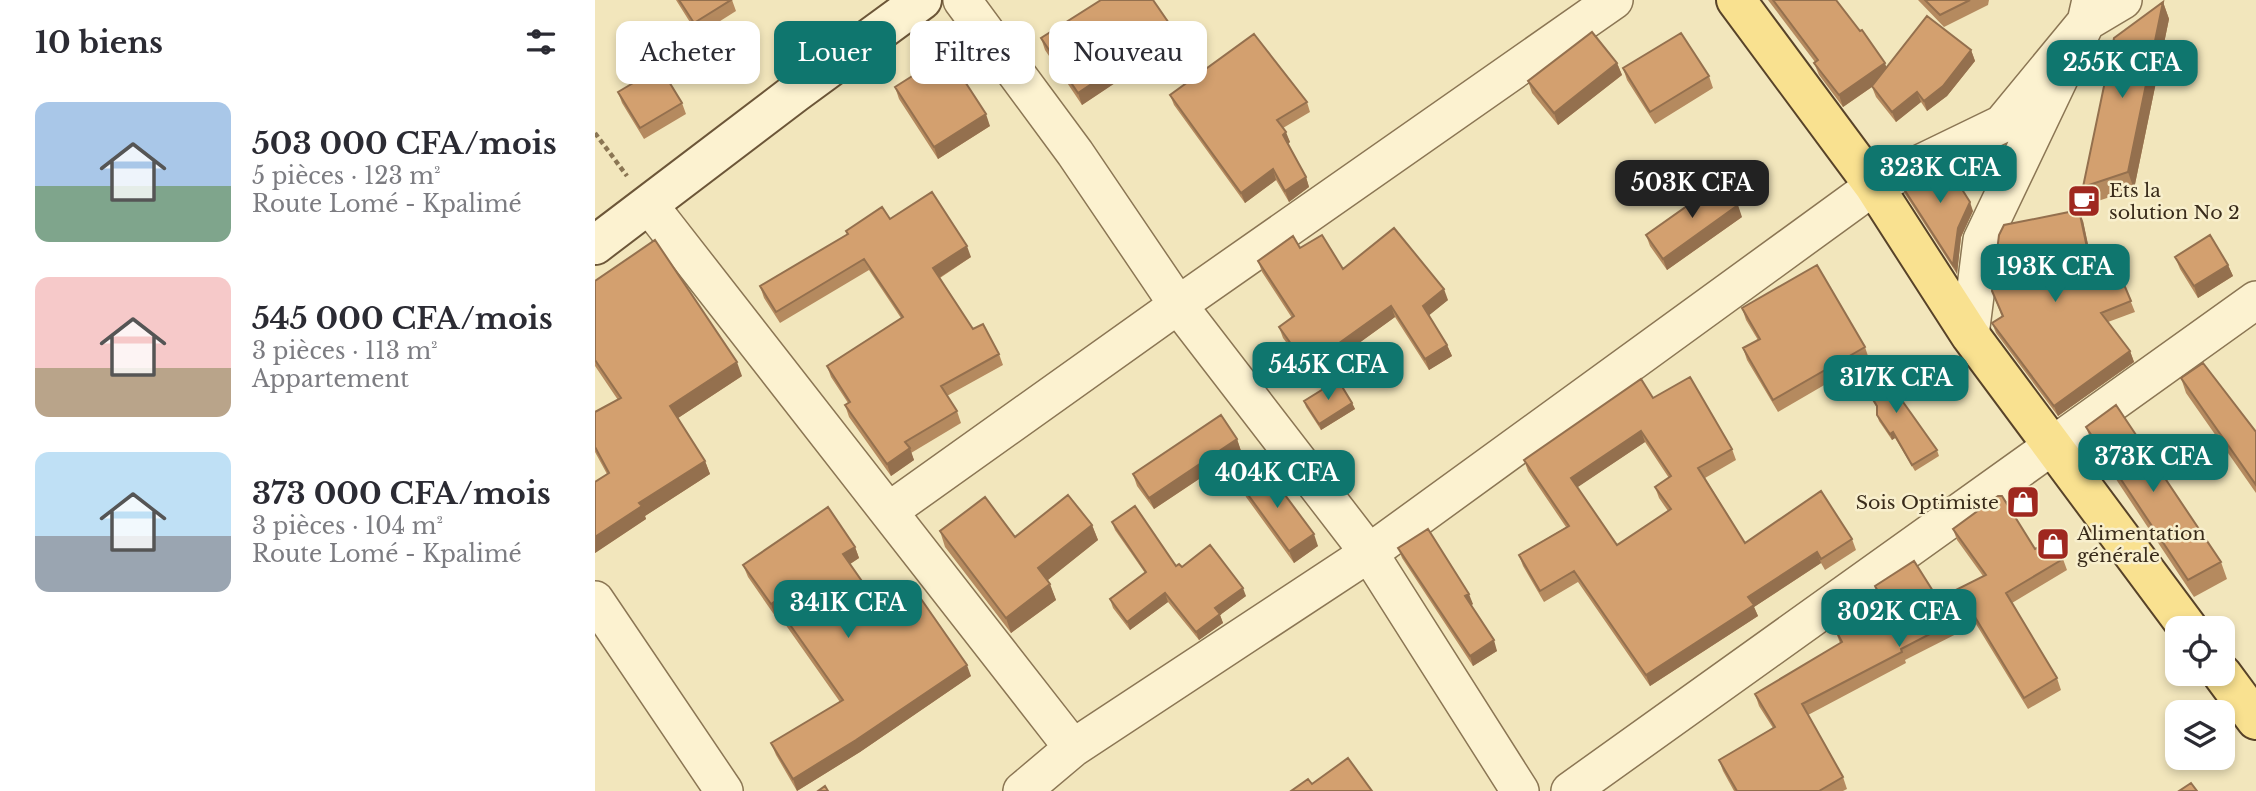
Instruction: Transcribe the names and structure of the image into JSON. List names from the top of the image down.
{
  "places": {
    "cafe": ["Ets la solution No 2"],
    "shop": ["Sois Optimiste", "Alimentation générale"]
  },
  "page": {
    "heading": "10 biens",
    "chip": [
      "Acheter",
      "Louer",
      "Filtres",
      "Nouveau"
    ],
    "price": [
      "255K CFA",
      "323K CFA",
      "503K CFA",
      "193K CFA",
      "545K CFA",
      "317K CFA",
      "373K CFA",
      "404K CFA",
      "341K CFA",
      "302K CFA"
    ],
    "list": [
      {
        "name": "503 000 CFA/mois",
        "note": "5 pièces · 123 m² · Route Lomé - Kpalimé"
      },
      {
        "name": "545 000 CFA/mois",
        "note": "3 pièces · 113 m² · Appartement"
      },
      {
        "name": "373 000 CFA/mois",
        "note": "3 pièces · 104 m² · Route Lomé - Kpalimé"
      }
    ]
  }
}
